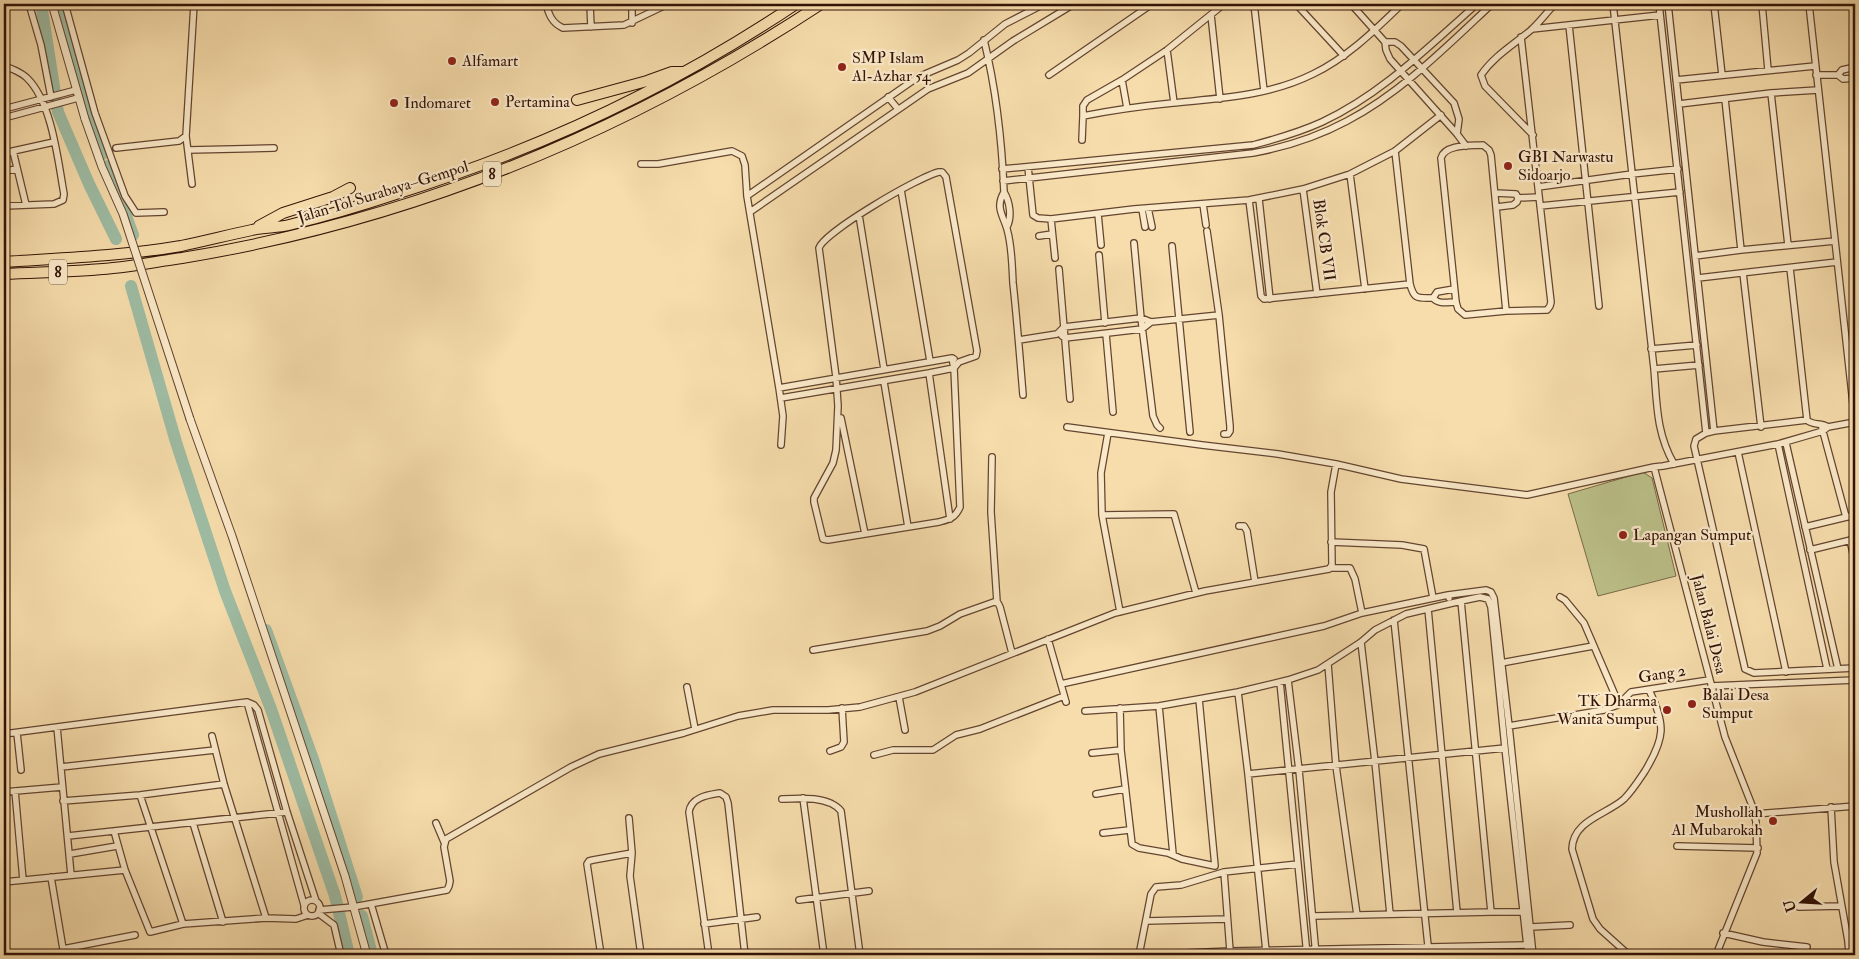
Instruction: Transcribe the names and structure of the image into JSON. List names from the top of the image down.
{
  "streets": {
    "highway": ["8", "Jalan Tol Surabaya–Gempol"],
    "street": ["Blok CB VII", "Jalan Balai Desa", "Gang 2"]
  },
  "crossings": [
    ["Jalan Balai Desa", "Gang 2"]
  ],
  "places": [
    "Alfamart",
    "SMP Islam Al-Azhar 54",
    "Pertamina",
    "Indomaret",
    "GBI Narwastu Sidoarjo",
    "Lapangan Sumput",
    "Balai Desa Sumput",
    "TK Dharma Wanita Sumput",
    "Mushollah Al Mubarokah"
  ],
  "north": "left"
}
